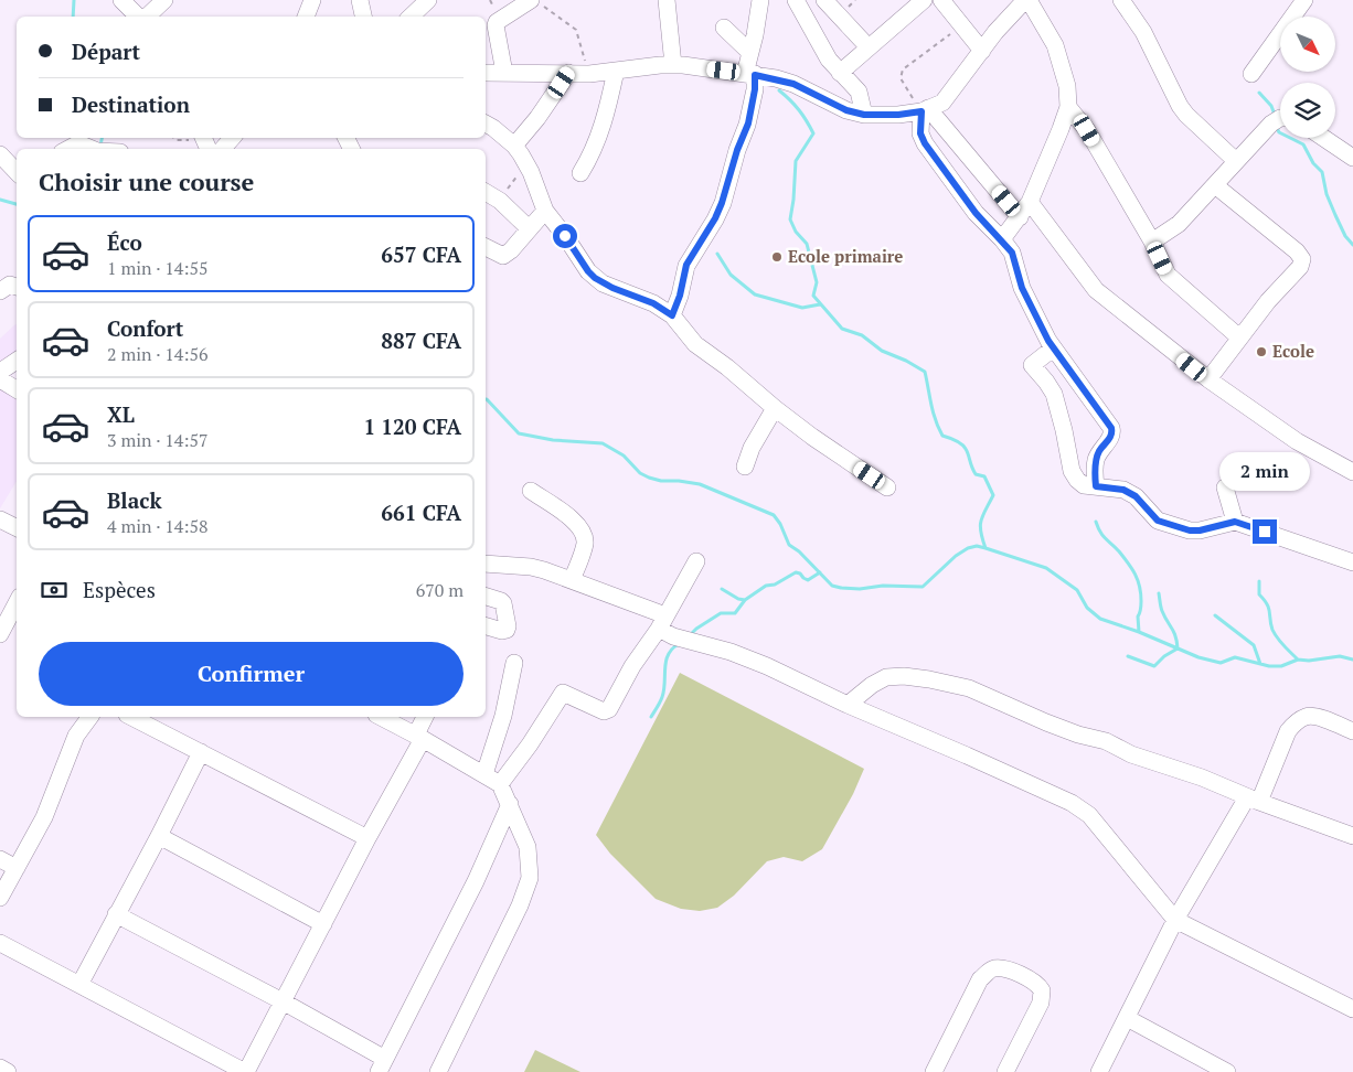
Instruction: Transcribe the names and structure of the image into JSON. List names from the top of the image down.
{
  "places": ["Ecole primaire", "Ecole"],
  "north": "bottom right",
  "page": {
    "banner": ["Départ", "Destination"],
    "heading": "Choisir une course",
    "list": [
      {
        "name": "Éco",
        "note": "1 min · 14:55",
        "value": "657 CFA"
      },
      {
        "name": "Confort",
        "note": "2 min · 14:56",
        "value": "887 CFA"
      },
      {
        "name": "XL",
        "note": "3 min · 14:57",
        "value": "1 120 CFA"
      },
      {
        "name": "Black",
        "note": "4 min · 14:58",
        "value": "661 CFA"
      }
    ],
    "bubble": "2 min",
    "pay": ["Espèces", "670 m"],
    "buttons": "Confirmer"
  }
}
